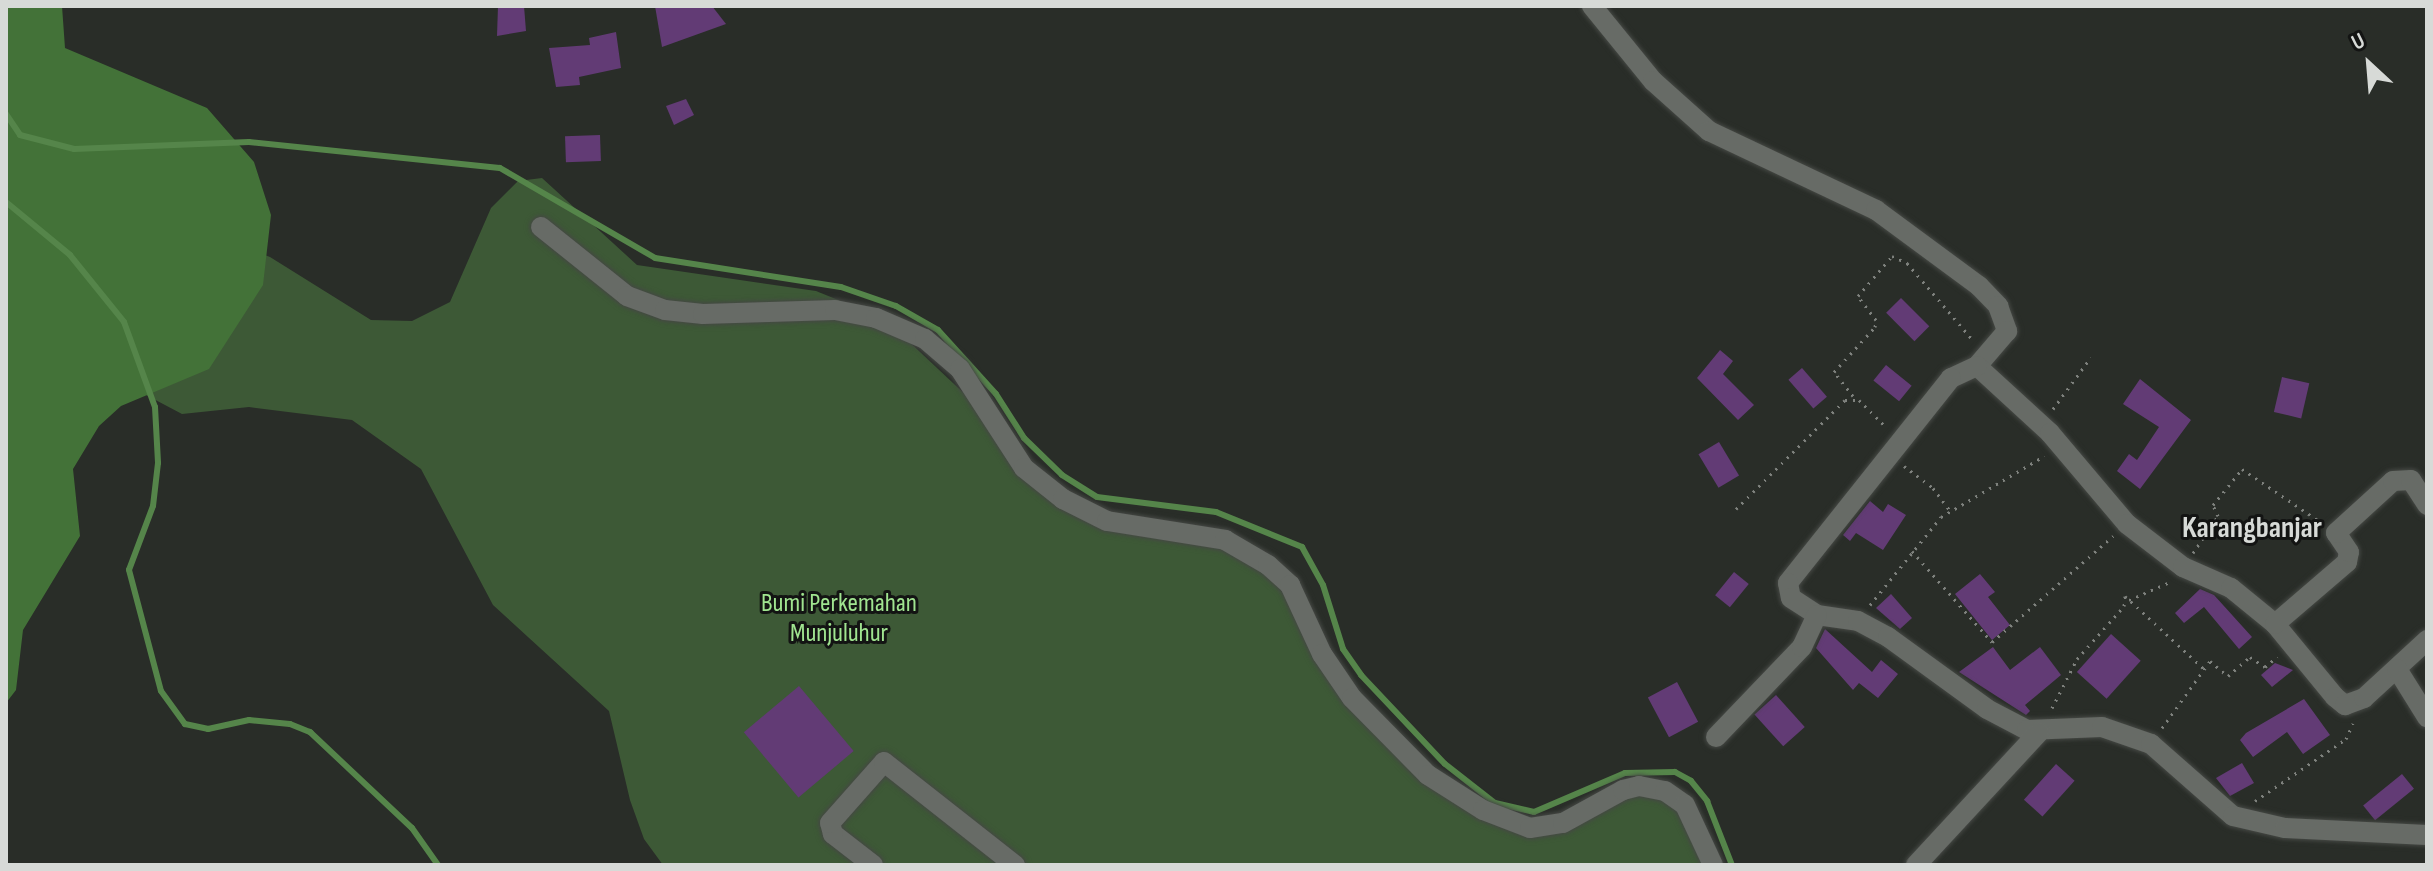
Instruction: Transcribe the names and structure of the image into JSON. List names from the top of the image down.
{
  "districts": ["Karangbanjar"],
  "parks": ["Bumi Perkemahan Munjuluhur"],
  "north": "top left"
}
